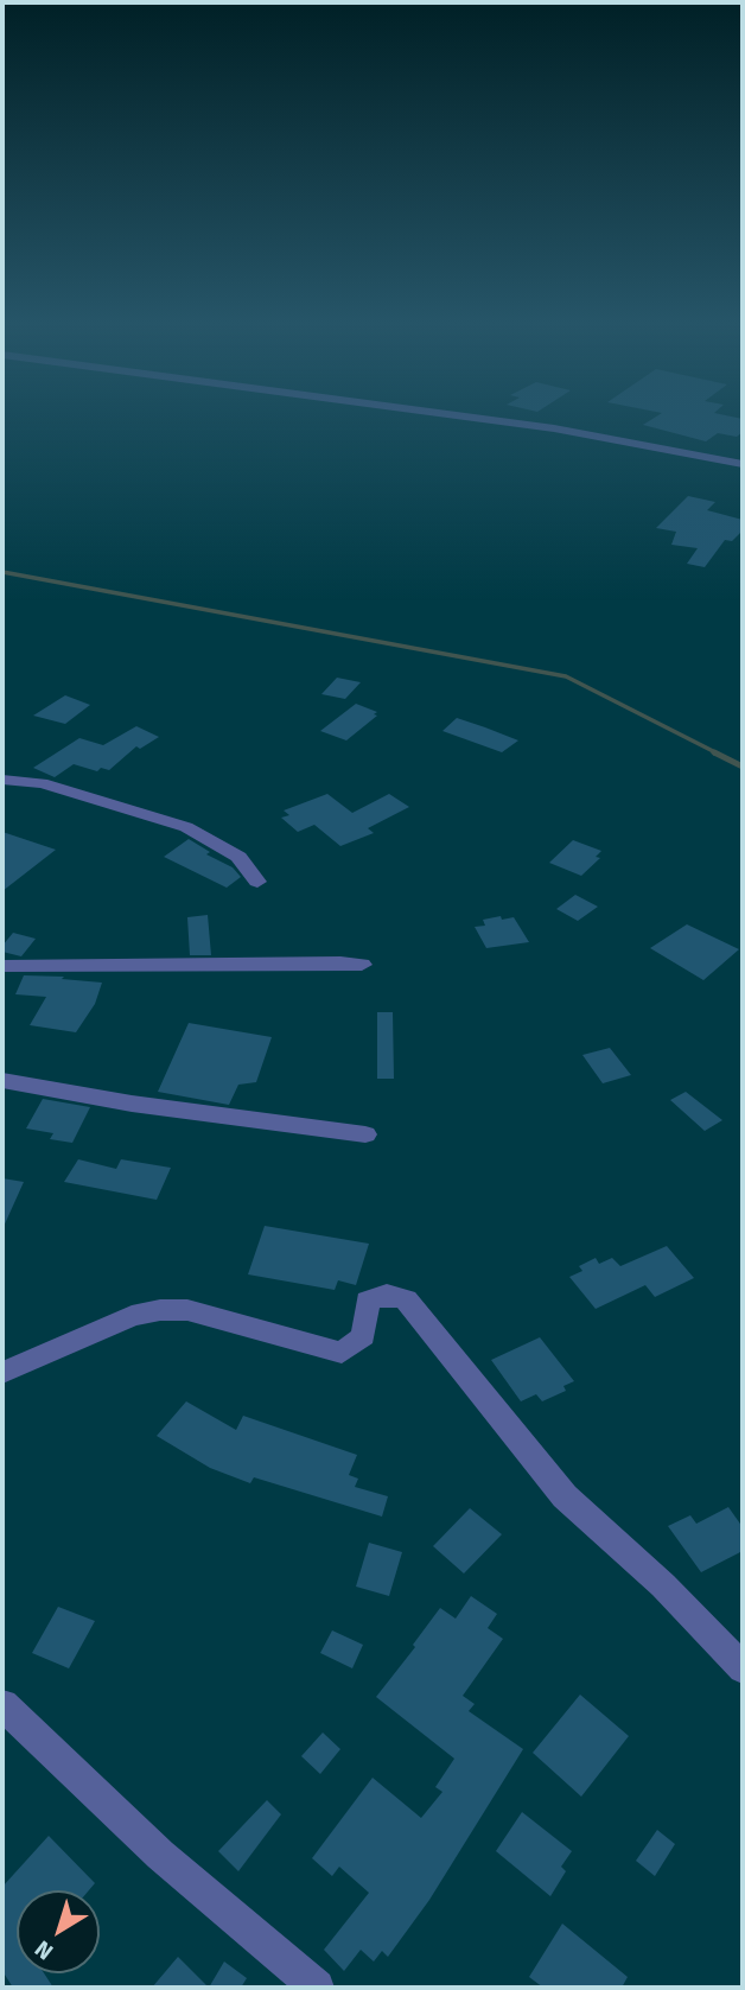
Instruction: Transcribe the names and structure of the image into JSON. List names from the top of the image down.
{
  "north": "bottom left"
}
